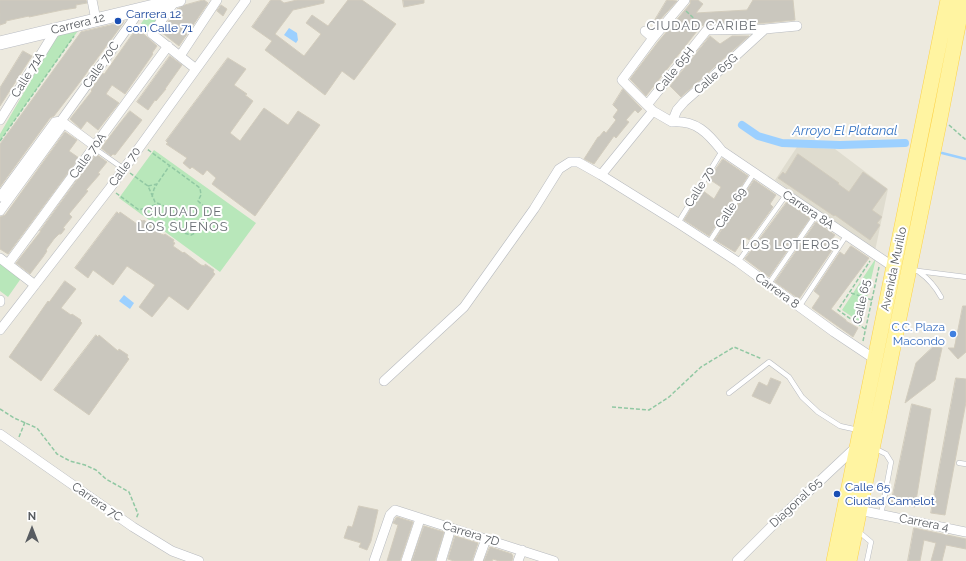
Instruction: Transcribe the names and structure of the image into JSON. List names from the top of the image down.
{
  "streets": {
    "main road": ["Carrera 12", "Avenida Murillo"],
    "street": [
      "Calle 70C",
      "Calle 65H",
      "Calle 65G",
      "Calle 71A",
      "Calle 70A",
      "Calle 70",
      "Carrera 8A",
      "Carrera 8",
      "Carrera 7C",
      "Diagonal 65",
      "Carrera 4",
      "Carrera 7D"
    ],
    "lane": ["Calle 69"],
    "path": ["Calle 65"]
  },
  "crossings": [
    ["Carrera 12", "Calle 70C"],
    ["Carrera 12", "Calle 71A"],
    ["Calle 65H", "Carrera 8"],
    ["Calle 65G", "Carrera 8A"],
    ["Calle 70", "Carrera 8A"],
    ["Calle 70", "Carrera 8"],
    ["Calle 69", "Carrera 8A"],
    ["Calle 69", "Carrera 8"],
    ["Carrera 8A", "Avenida Murillo"],
    ["Carrera 8A", "Calle 65"],
    ["Avenida Murillo", "Carrera 8"],
    ["Avenida Murillo", "Diagonal 65"],
    ["Avenida Murillo", "Carrera 4"],
    ["Carrera 8", "Calle 65"]
  ],
  "districts": ["CIUDAD CARIBE", "CIUDAD DE LOS SUEÑOS", "LOS LOTEROS"],
  "water": ["Arroyo El Platanal"],
  "places": ["Carrera 12 con Calle 71", "C.C. Plaza Macondo", "Calle 65 Ciudad Camelot"],
  "north": "top"
}
